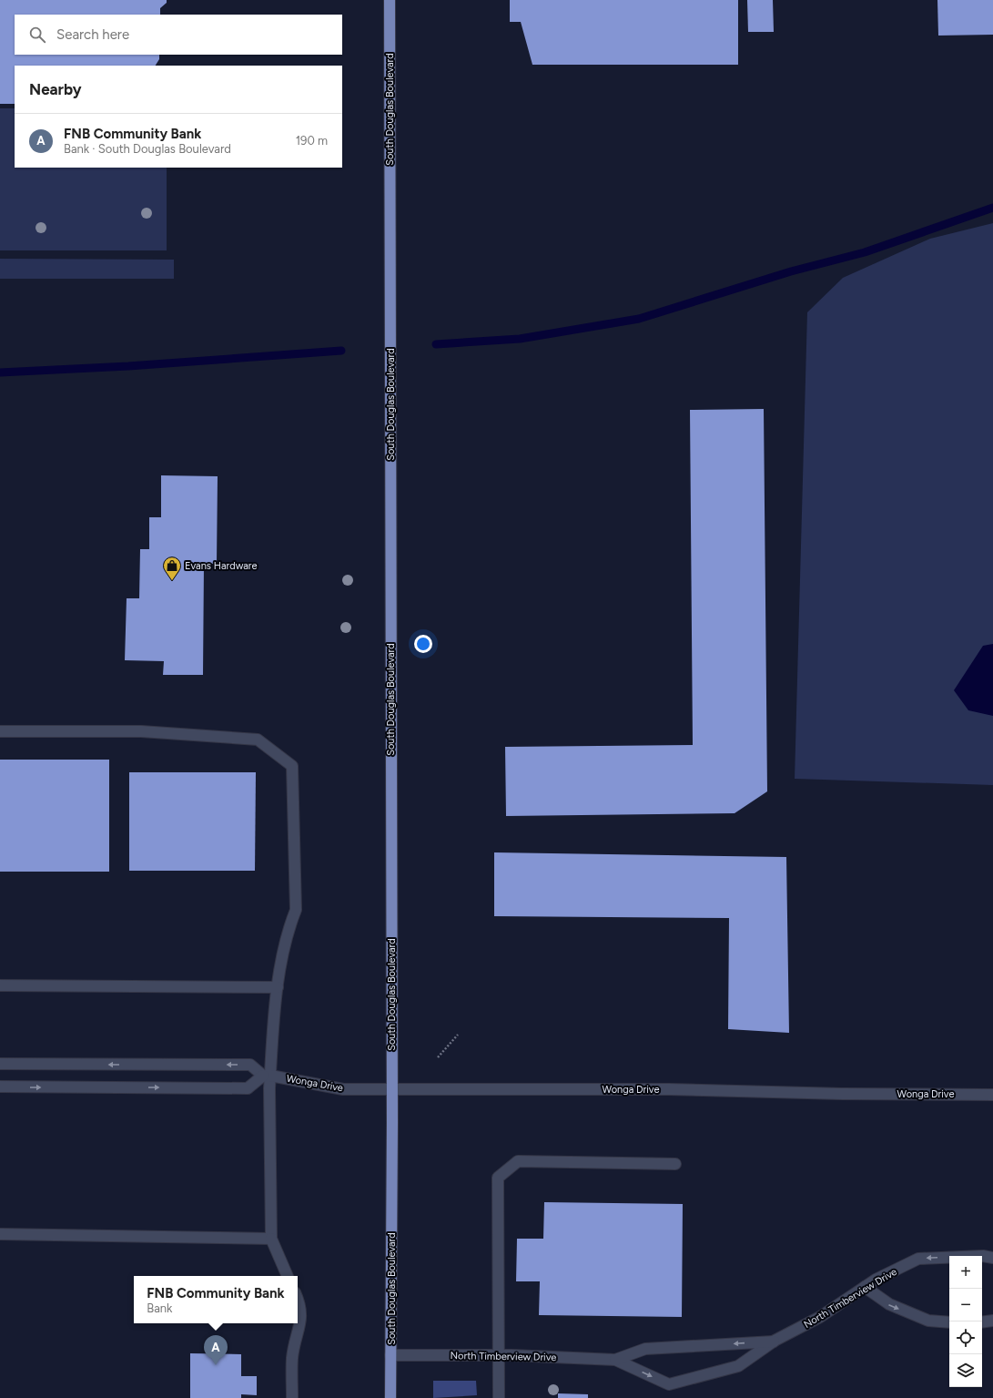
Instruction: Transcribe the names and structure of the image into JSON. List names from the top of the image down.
{
  "streets": {
    "main road": ["South Douglas Boulevard"],
    "street": ["Wonga Drive", "North Timberview Drive"]
  },
  "crossings": [
    ["South Douglas Boulevard", "Wonga Drive"],
    ["South Douglas Boulevard", "North Timberview Drive"]
  ],
  "places": {
    "shop": ["Evans Hardware"]
  },
  "page": {
    "search": "Search here",
    "heading": "Nearby",
    "list": [
      {
        "mark": "A",
        "name": "FNB Community Bank",
        "note": "Bank · South Douglas Boulevard",
        "value": "190 m"
      }
    ],
    "map_buttons": ["+", "−"],
    "popup": ["FNB Community Bank", "Bank"],
    "pins": "A"
  }
}
